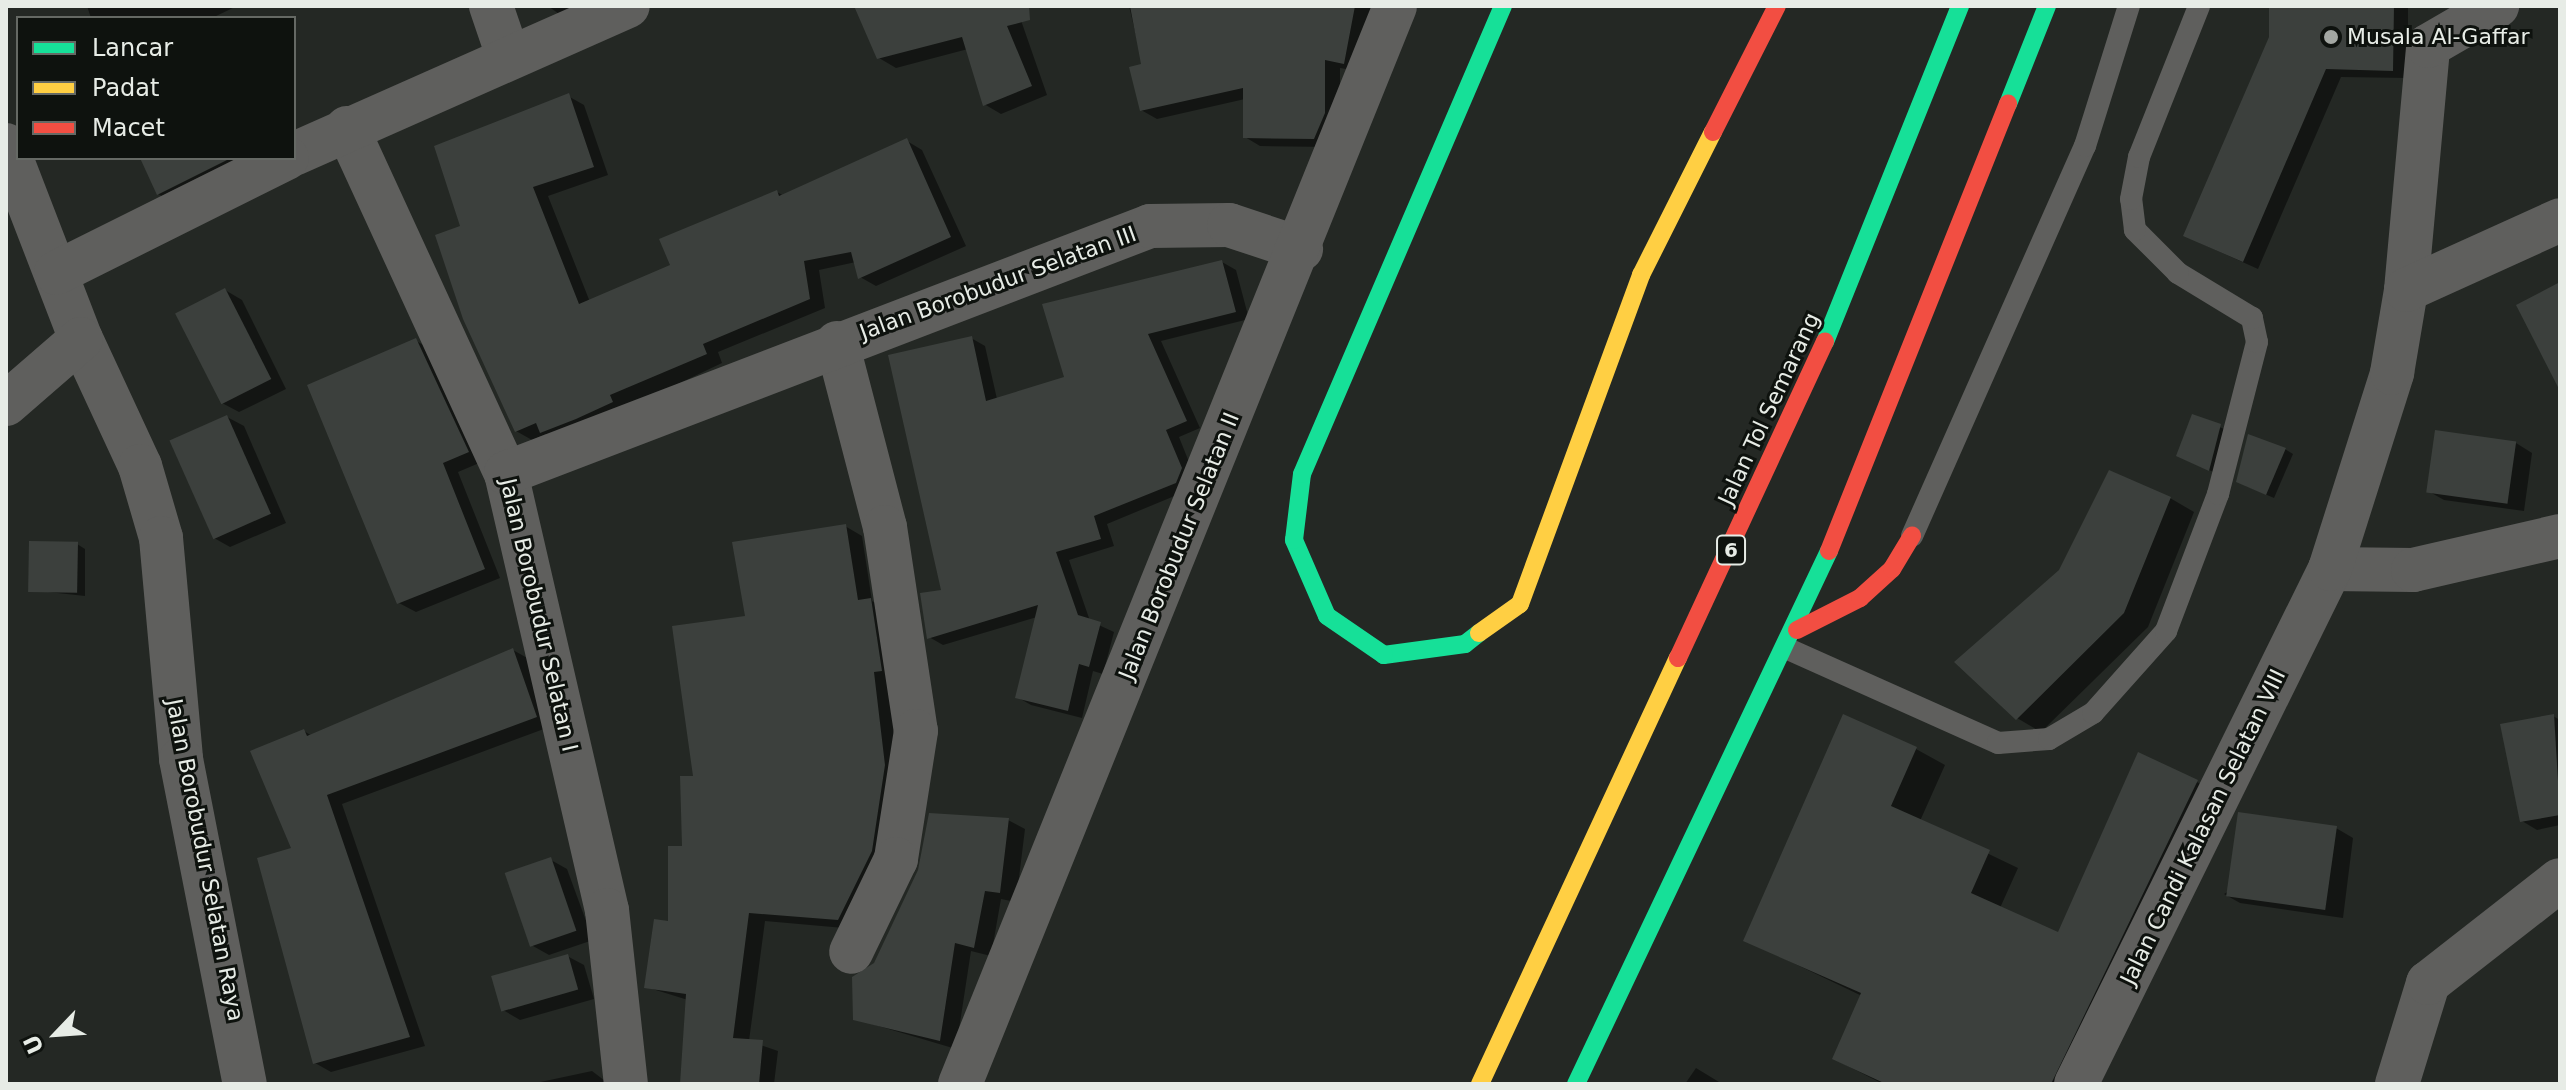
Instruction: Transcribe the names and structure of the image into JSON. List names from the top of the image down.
{
  "streets": {
    "highway": ["Jalan Tol Semarang", "6"],
    "street": [
      "Jalan Borobudur Selatan III",
      "Jalan Borobudur Selatan II",
      "Jalan Borobudur Selatan I",
      "Jalan Candi Kalasan Selatan VIII",
      "Jalan Borobudur Selatan Raya"
    ]
  },
  "crossings": [
    ["Jalan Borobudur Selatan III", "Jalan Borobudur Selatan II"],
    ["Jalan Borobudur Selatan III", "Jalan Borobudur Selatan I"]
  ],
  "places": ["Musala Al-Gaffar"],
  "legend": ["Lancar", "Padat", "Macet"],
  "north": "bottom left"
}
